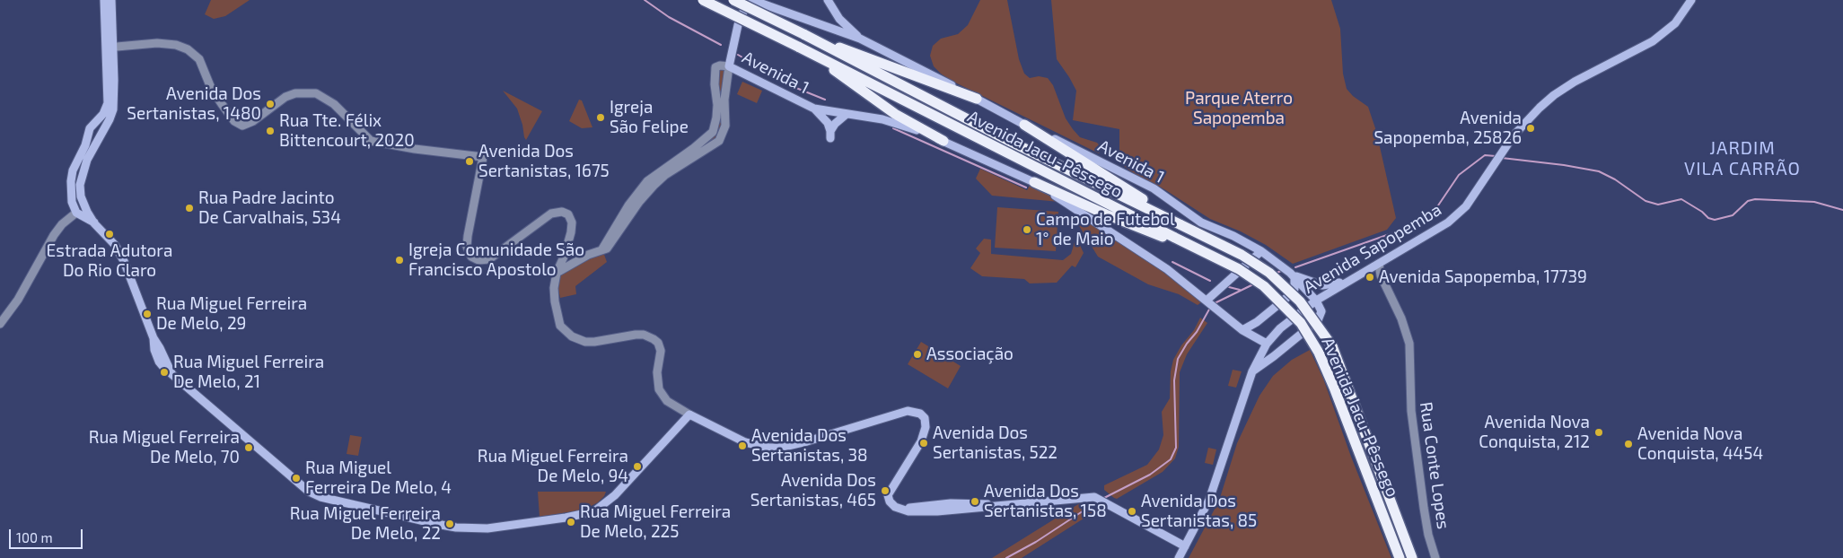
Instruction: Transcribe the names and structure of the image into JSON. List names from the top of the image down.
{
  "streets": {
    "highway": ["Avenida Jacu-Pêssego"],
    "main road": ["Avenida 1", "Avenida Sapopemba"],
    "street": ["Rua Conte Lopes"]
  },
  "crossings": [
    ["Avenida 1", "Avenida Sapopemba"],
    ["Avenida Sapopemba", "Rua Conte Lopes"]
  ],
  "districts": ["JARDIM VILA CARRÃO"],
  "parks": ["Parque Aterro Sapopemba"],
  "places": [
    "Avenida Dos Sertanistas, 1480",
    "Igreja São Felipe",
    "Avenida Sapopemba, 25826",
    "Rua Tte. Félix Bittencourt, 2020",
    "Avenida Dos Sertanistas, 1675",
    "Rua Padre Jacinto De Carvalhais, 534",
    "Campo de Futebol 1° de Maio",
    "Estrada Adutora Do Rio Claro",
    "Igreja Comunidade São Francisco Apostolo",
    "Avenida Sapopemba, 17739",
    "Rua Miguel Ferreira De Melo, 29",
    "Associação",
    "Rua Miguel Ferreira De Melo, 21",
    "Avenida Nova Conquista, 212",
    "Avenida Dos Sertanistas, 522",
    "Avenida Nova Conquista, 4454",
    "Avenida Dos Sertanistas, 38",
    "Rua Miguel Ferreira De Melo, 70",
    "Rua Miguel Ferreira De Melo, 94",
    "Rua Miguel Ferreira De Melo, 4",
    "Avenida Dos Sertanistas, 465",
    "Avenida Dos Sertanistas, 158",
    "Avenida Dos Sertanistas, 85",
    "Rua Miguel Ferreira De Melo, 225",
    "Rua Miguel Ferreira De Melo, 22"
  ],
  "scale_bar": "100 m"
}
